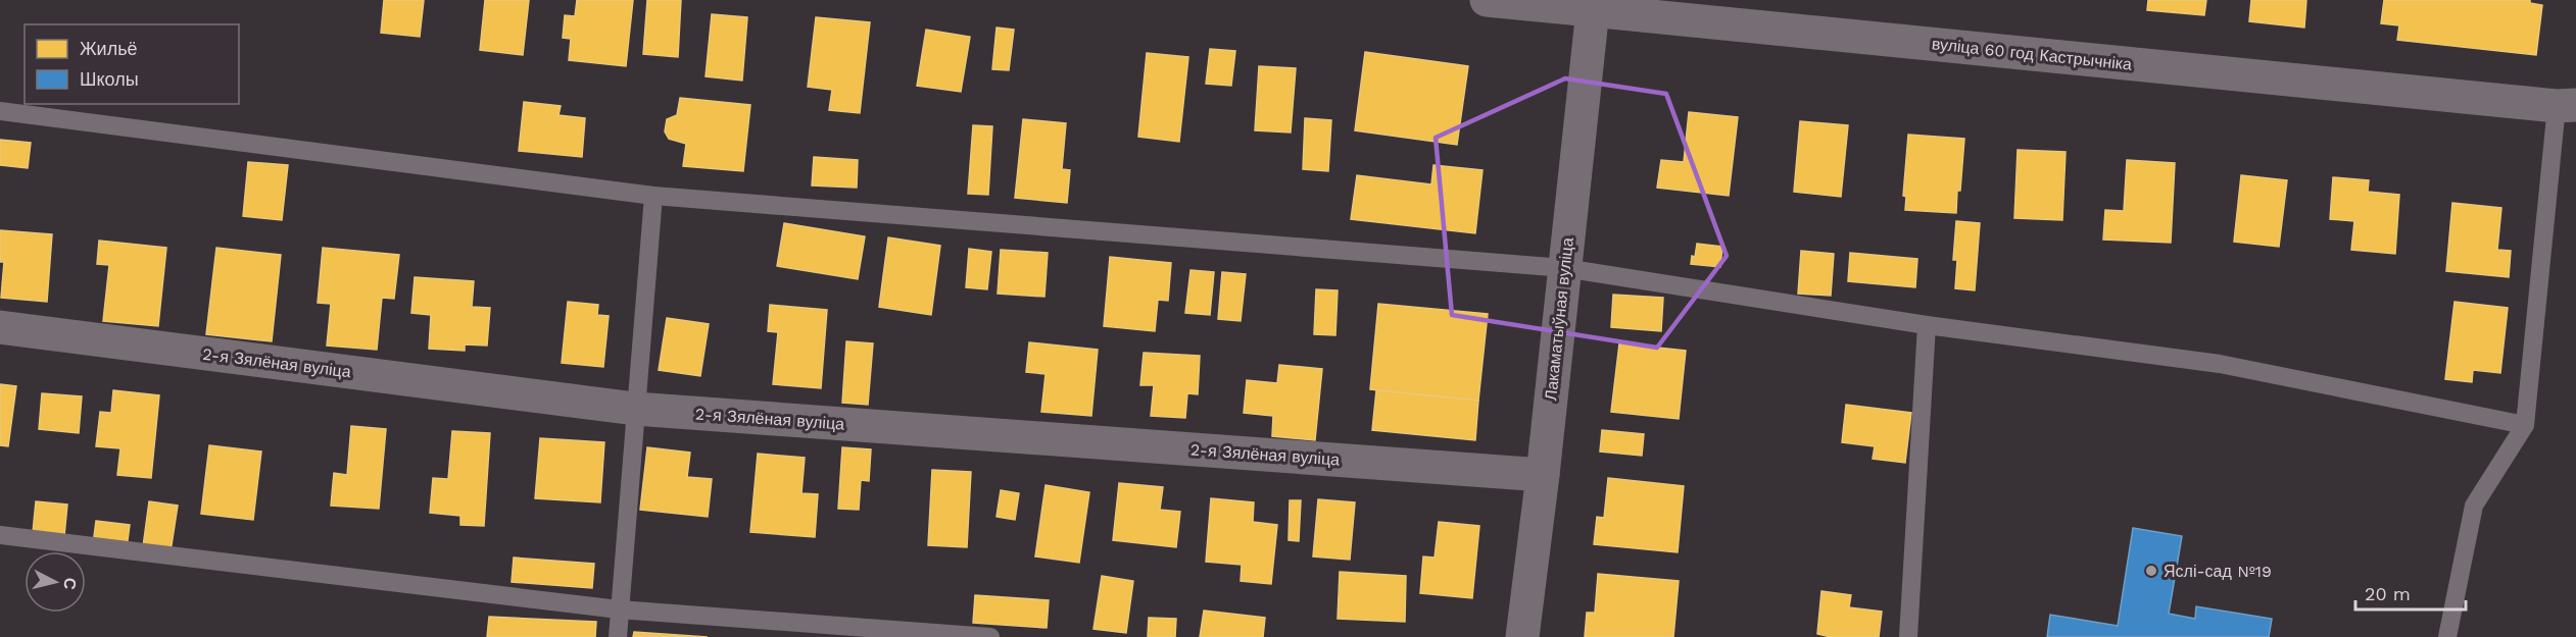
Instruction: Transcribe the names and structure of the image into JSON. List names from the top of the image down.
{
  "streets": {
    "street": ["вуліца 60 год Кастрычніка", "Лакаматыўная вуліца", "2-я Зялёная вуліца"]
  },
  "crossings": [
    ["вуліца 60 год Кастрычніка", "Лакаматыўная вуліца"],
    ["Лакаматыўная вуліца", "2-я Зялёная вуліца"]
  ],
  "places": ["Яслі-сад №19"],
  "legend": ["Жильё", "Школы"],
  "scale_bar": "20 m",
  "north": "right"
}
